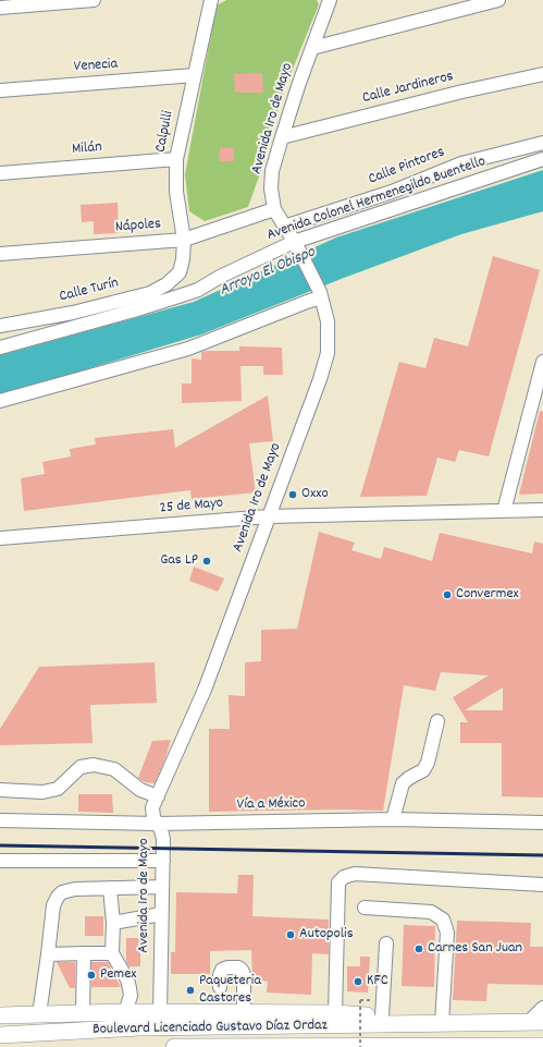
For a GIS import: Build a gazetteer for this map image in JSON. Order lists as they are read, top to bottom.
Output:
{
  "streets": {
    "main road": ["Boulevard Licenciado Gustavo Díaz Ordaz"],
    "street": [
      "Venecia",
      "Calle Jardineros",
      "Avenida 1ro de Mayo",
      "Calpulli",
      "Milán",
      "Calle Pintores",
      "Avenida Colonel Hermenegildo Buentello",
      "Nápoles",
      "Calle Turín",
      "25 de Mayo",
      "Vía a México"
    ]
  },
  "crossings": [
    ["Venecia", "Calpulli"],
    ["Calle Jardineros", "Avenida 1ro de Mayo"],
    ["Avenida 1ro de Mayo", "Calle Pintores"],
    ["Avenida 1ro de Mayo", "Avenida Colonel Hermenegildo Buentello"],
    ["Avenida 1ro de Mayo", "Nápoles"],
    ["Avenida 1ro de Mayo", "25 de Mayo"],
    ["Avenida 1ro de Mayo", "Vía a México"],
    ["Avenida 1ro de Mayo", "Boulevard Licenciado Gustavo Díaz Ordaz"],
    ["Calpulli", "Milán"],
    ["Calpulli", "Nápoles"],
    ["Calpulli", "Calle Turín"]
  ],
  "water": ["Arroyo El Obispo"],
  "places": [
    "Oxxo",
    "Gas LP",
    "Convermex",
    "Autopolis",
    "Carnes San Juan",
    "Pemex",
    "KFC",
    "Paqueteria Castores"
  ]
}
